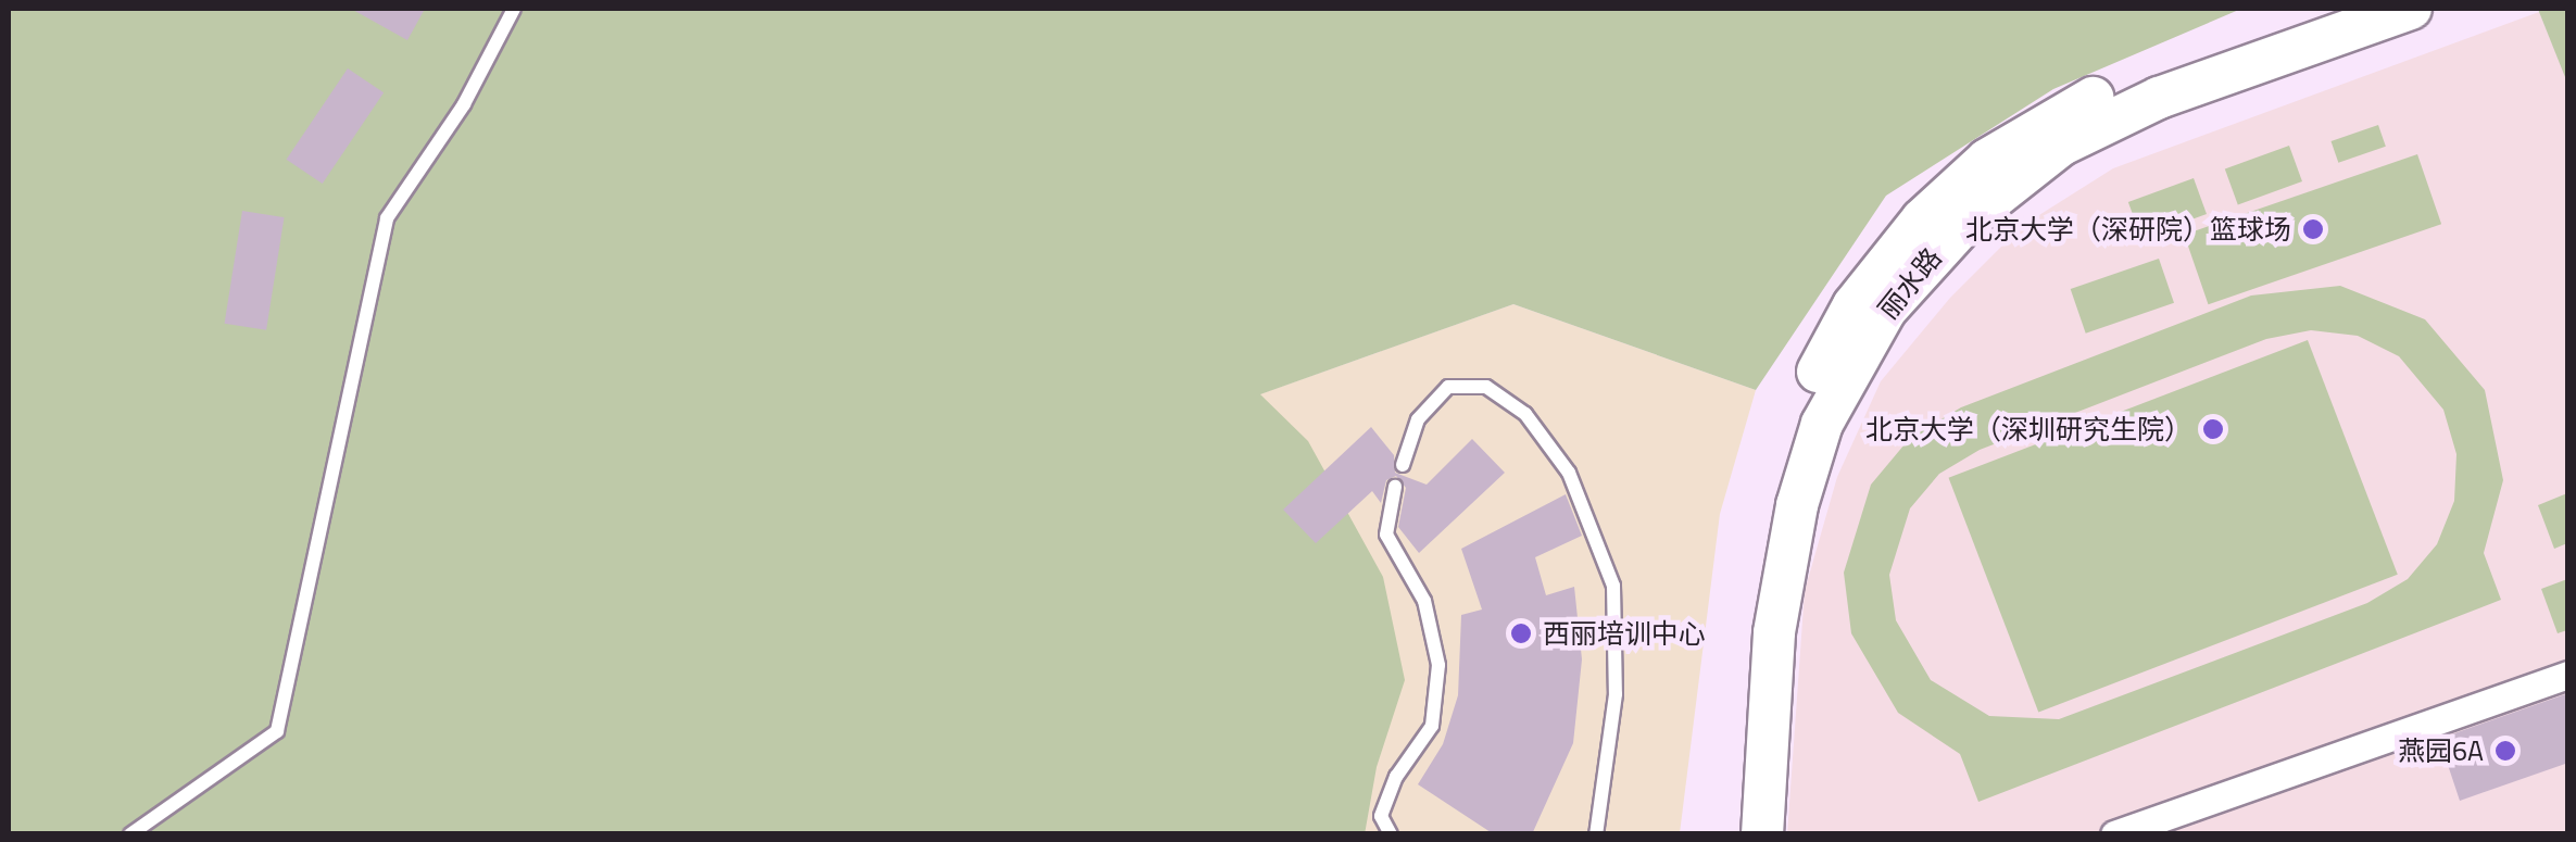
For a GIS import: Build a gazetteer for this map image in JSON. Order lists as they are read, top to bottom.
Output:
{
  "streets": {
    "main road": ["丽水路"]
  },
  "places": [
    "北京大学（深研院）篮球场",
    "北京大学（深圳研究生院）",
    "西丽培训中心",
    "燕园6A"
  ]
}
